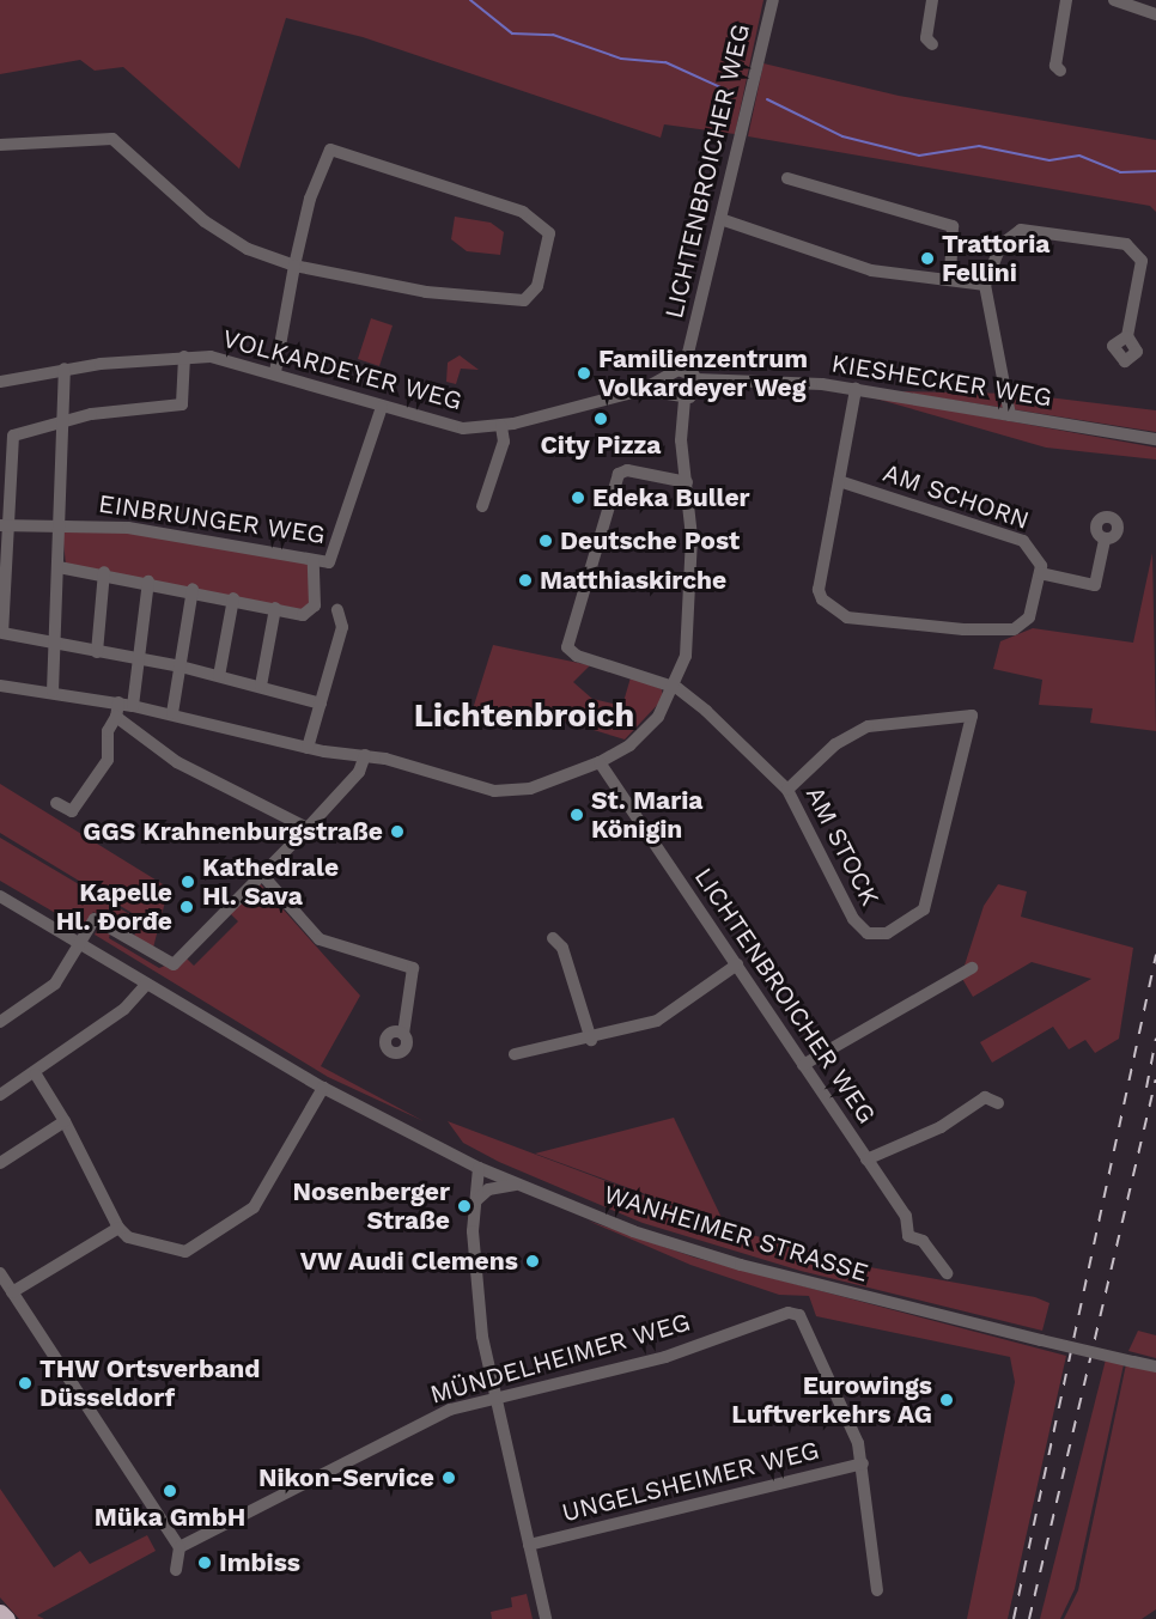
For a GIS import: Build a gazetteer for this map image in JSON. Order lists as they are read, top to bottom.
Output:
{
  "streets": {
    "street": [
      "LICHTENBROICHER WEG",
      "VOLKARDEYER WEG",
      "KIESHECKER WEG",
      "AM SCHORN",
      "EINBRUNGER WEG",
      "AM STOCK",
      "WANHEIMER STRASSE",
      "MÜNDELHEIMER WEG",
      "UNGELSHEIMER WEG"
    ]
  },
  "crossings": [
    ["LICHTENBROICHER WEG", "VOLKARDEYER WEG"],
    ["LICHTENBROICHER WEG", "KIESHECKER WEG"],
    ["VOLKARDEYER WEG", "KIESHECKER WEG"],
    ["VOLKARDEYER WEG", "EINBRUNGER WEG"],
    ["MÜNDELHEIMER WEG", "UNGELSHEIMER WEG"]
  ],
  "districts": ["Lichtenbroich"],
  "places": [
    "Trattoria Fellini",
    "Familienzentrum Volkardeyer Weg",
    "City Pizza",
    "Edeka Buller",
    "Deutsche Post",
    "Matthiaskirche",
    "St. Maria Königin",
    "GGS Krahnenburgstraße",
    "Kathedrale Hl. Sava",
    "Kapelle Hl. Đorđe",
    "Nosenberger Straße",
    "VW Audi Clemens",
    "THW Ortsverband Düsseldorf",
    "Eurowings Luftverkehrs AG",
    "Nikon-Service",
    "Müka GmbH",
    "Imbiss"
  ]
}
